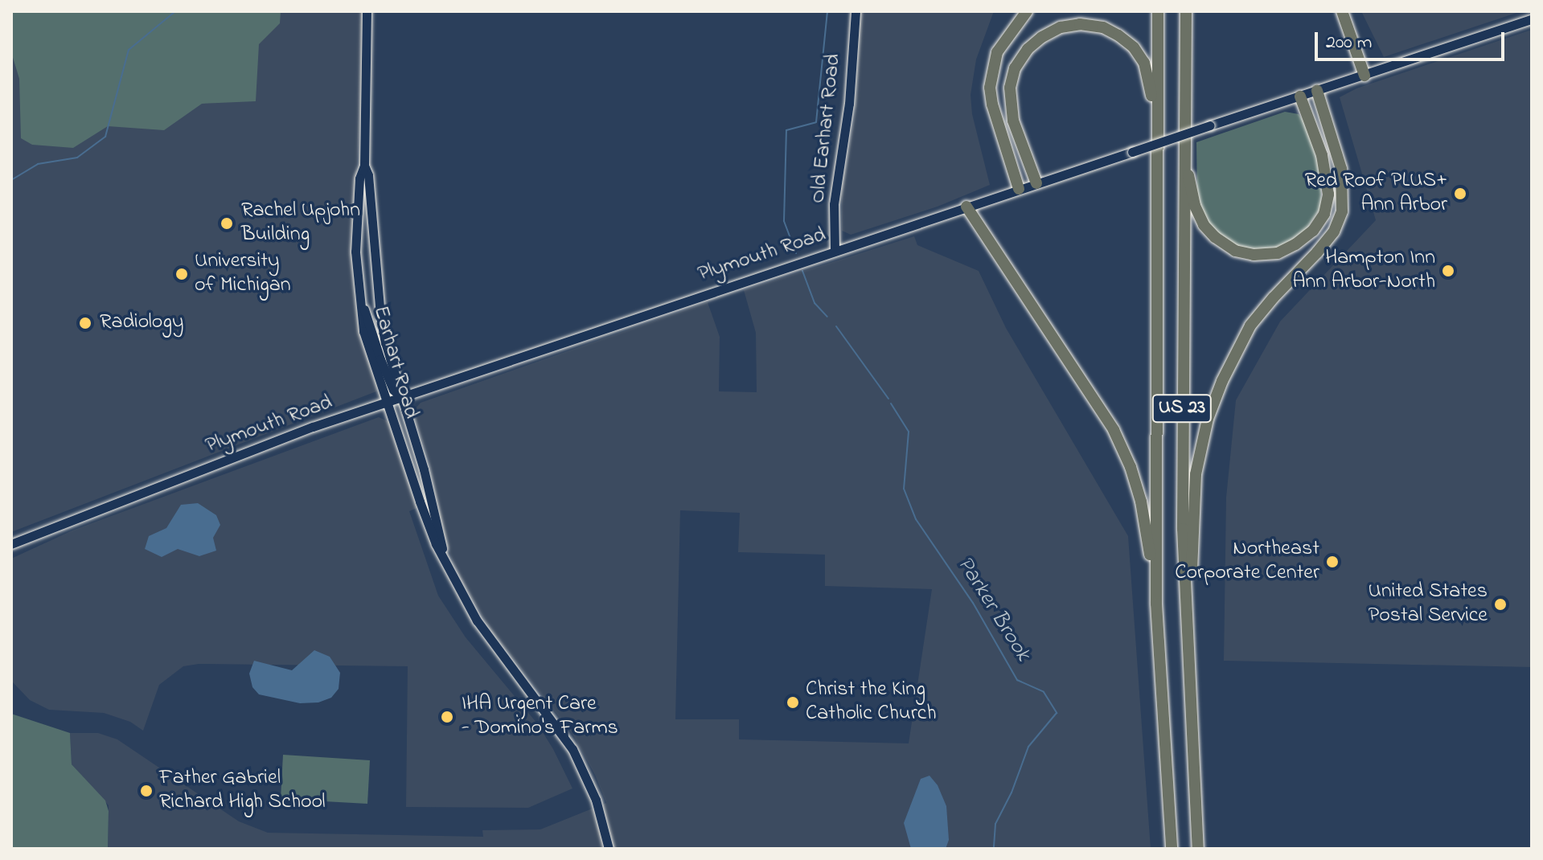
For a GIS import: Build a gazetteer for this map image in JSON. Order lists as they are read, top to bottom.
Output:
{
  "streets": {
    "highway": ["US 23"],
    "street": ["Old Earhart Road", "Plymouth Road", "Earhart Road"]
  },
  "crossings": [
    ["Old Earhart Road", "Plymouth Road"],
    ["Plymouth Road", "Earhart Road"]
  ],
  "water": ["Parker Brook"],
  "places": [
    "Red Roof PLUS+ Ann Arbor",
    "Rachel Upjohn Building",
    "Hampton Inn Ann Arbor-North",
    "University of Michigan",
    "Radiology",
    "Northeast Corporate Center",
    "United States Postal Service",
    "Christ the King Catholic Church",
    "IHA Urgent Care - Domino's Farms",
    "Father Gabriel Richard High School"
  ],
  "scale_bar": "200 m"
}
